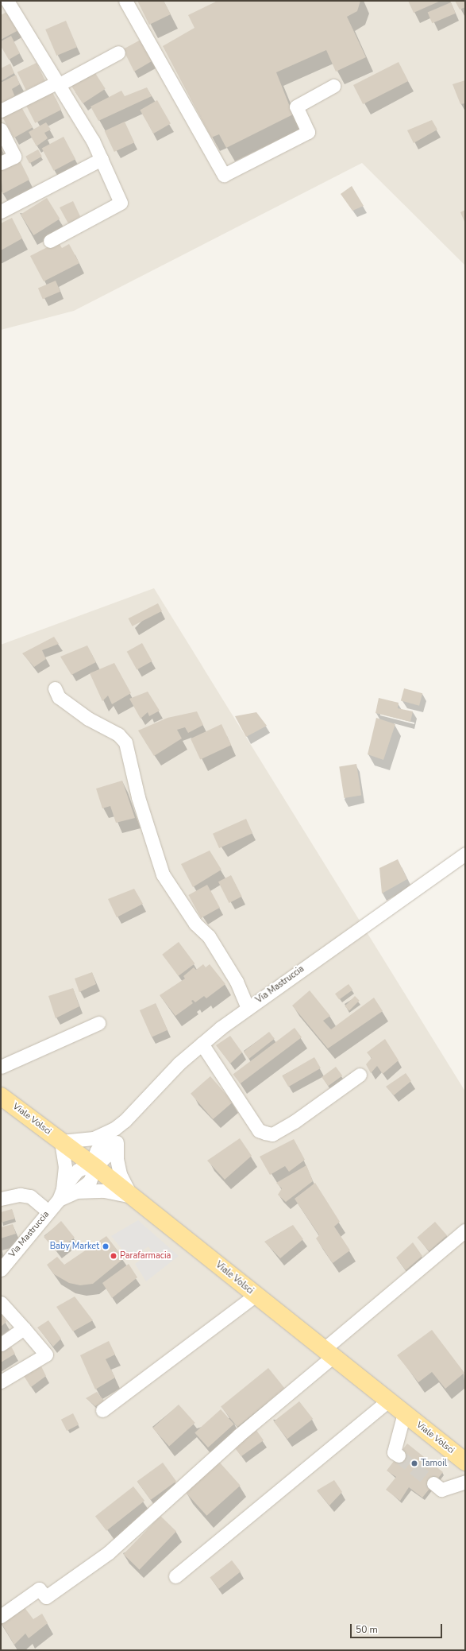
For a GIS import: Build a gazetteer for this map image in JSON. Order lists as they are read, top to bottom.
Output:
{
  "streets": {
    "main road": ["Viale Volsci"],
    "street": ["Via Mastruccia"]
  },
  "crossings": [
    ["Via Mastruccia", "Viale Volsci"]
  ],
  "places": ["Baby Market", "Parafarmacia", "Tamoil"],
  "scale_bar": "50 m"
}
